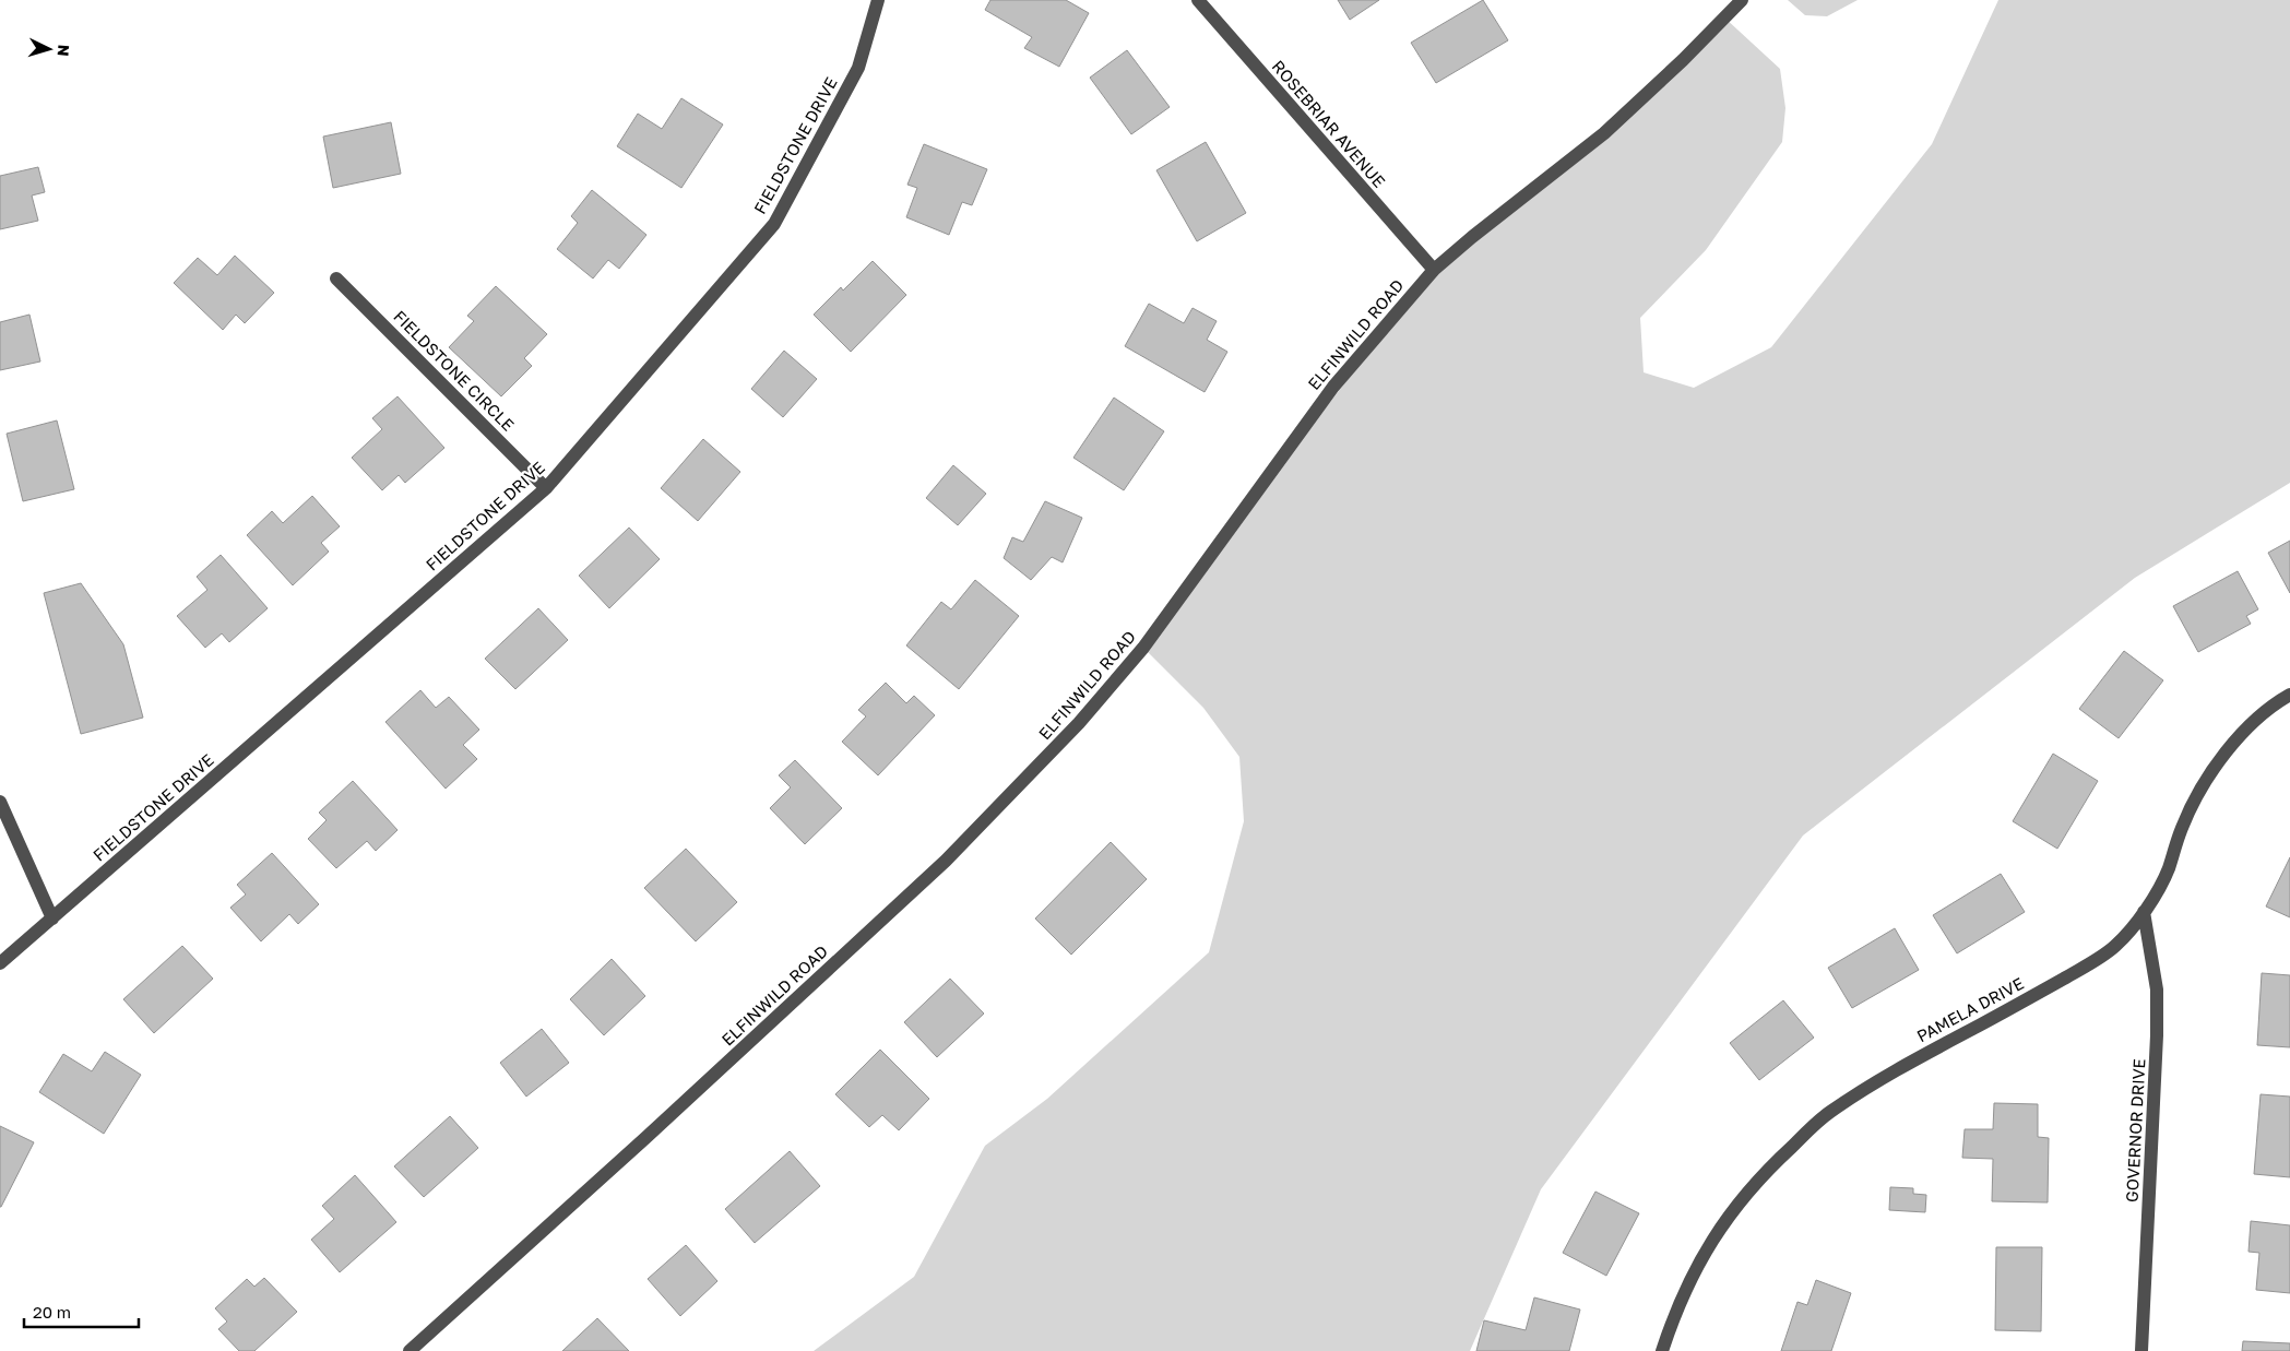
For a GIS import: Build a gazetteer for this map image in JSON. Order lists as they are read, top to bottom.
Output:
{
  "streets": {
    "street": [
      "ROSEBRIAR AVENUE",
      "FIELDSTONE DRIVE",
      "ELFINWILD ROAD",
      "FIELDSTONE CIRCLE",
      "PAMELA DRIVE",
      "GOVERNOR DRIVE"
    ]
  },
  "crossings": [
    ["ROSEBRIAR AVENUE", "ELFINWILD ROAD"],
    ["FIELDSTONE DRIVE", "FIELDSTONE CIRCLE"],
    ["PAMELA DRIVE", "GOVERNOR DRIVE"]
  ],
  "scale_bar": "20 m",
  "north": "right"
}
